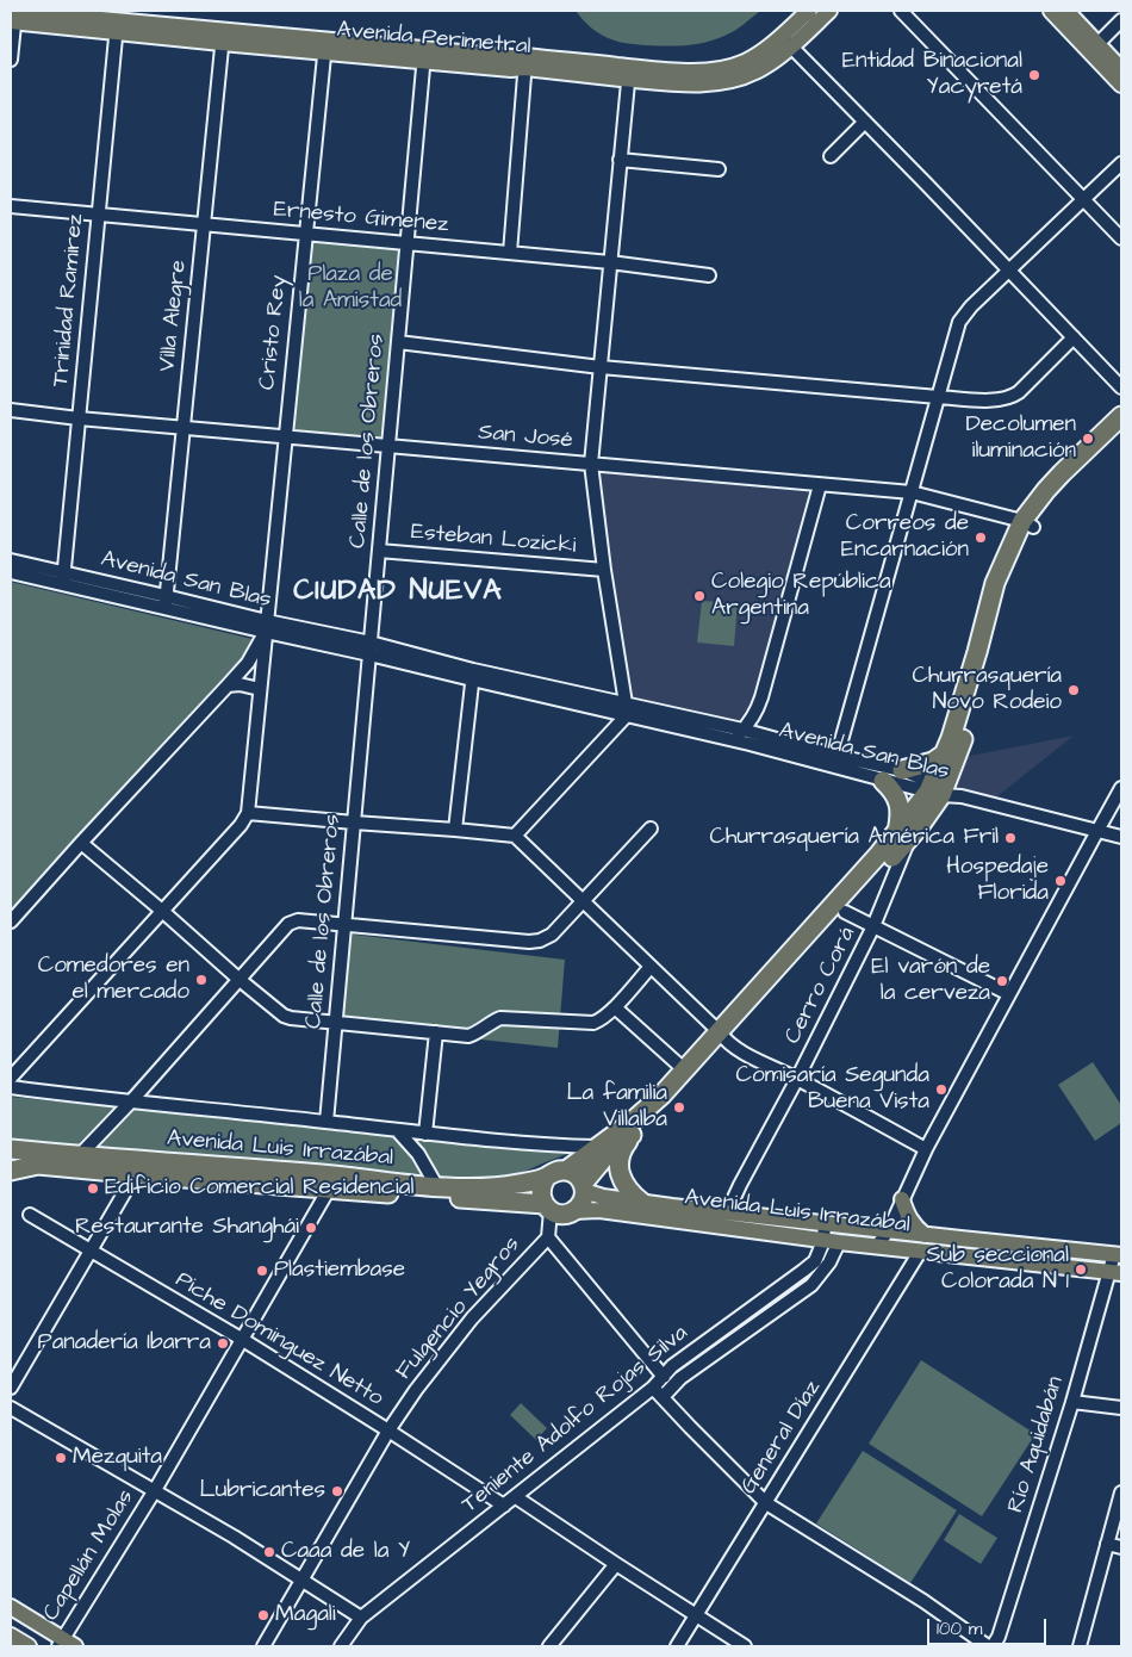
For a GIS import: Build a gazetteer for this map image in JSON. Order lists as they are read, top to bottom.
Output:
{
  "streets": {
    "highway": ["Avenida Luis Irrazábal"],
    "main road": ["Avenida Perimetral"],
    "street": [
      "Ernesto Gimenez",
      "Trinidad Ramirez",
      "Villa Alegre",
      "Cristo Rey",
      "San José",
      "Calle de los Obreros",
      "Esteban Lozicki",
      "Avenida San Blas",
      "Cerro Corá",
      "Fulgencio Yegros",
      "Piche Dominguez Netto",
      "Teniente Adolfo Rojas Silva",
      "General Díaz",
      "Río Aquidabán",
      "Capellán Molas"
    ]
  },
  "crossings": [
    ["Avenida Perimetral", "Trinidad Ramirez"],
    ["Avenida Perimetral", "Villa Alegre"],
    ["Avenida Perimetral", "Cristo Rey"],
    ["Avenida Perimetral", "Calle de los Obreros"],
    ["Ernesto Gimenez", "Trinidad Ramirez"],
    ["Ernesto Gimenez", "Villa Alegre"],
    ["Ernesto Gimenez", "Cristo Rey"],
    ["Ernesto Gimenez", "Calle de los Obreros"],
    ["Trinidad Ramirez", "San José"],
    ["Trinidad Ramirez", "Avenida San Blas"],
    ["Villa Alegre", "San José"],
    ["Villa Alegre", "Avenida San Blas"],
    ["Cristo Rey", "San José"],
    ["Cristo Rey", "Avenida San Blas"],
    ["San José", "Calle de los Obreros"],
    ["Calle de los Obreros", "Esteban Lozicki"],
    ["Calle de los Obreros", "Avenida San Blas"],
    ["Cerro Corá", "Avenida Luis Irrazábal"],
    ["Avenida Luis Irrazábal", "Fulgencio Yegros"],
    ["Avenida Luis Irrazábal", "Teniente Adolfo Rojas Silva"],
    ["Avenida Luis Irrazábal", "General Díaz"],
    ["Avenida Luis Irrazábal", "Río Aquidabán"],
    ["Avenida Luis Irrazábal", "Capellán Molas"],
    ["Fulgencio Yegros", "Piche Dominguez Netto"],
    ["Piche Dominguez Netto", "Teniente Adolfo Rojas Silva"],
    ["Piche Dominguez Netto", "Capellán Molas"]
  ],
  "districts": ["CIUDAD NUEVA"],
  "parks": ["Plaza de la Amistad"],
  "places": [
    "Entidad Binacional Yacyretá",
    "Decolumen iluminación",
    "Correos de Encarnación",
    "Colegio República Argentina",
    "Churrasquería Novo Rodeio",
    "Churrasquería América Fril",
    "Hospedaje Florida",
    "Comedores en el mercado",
    "El varón de la cerveza",
    "Comisaría Segunda Buena Vista",
    "La familia Villalba",
    "Edificio Comercial Residencial",
    "Restaurante Shanghái",
    "Sub seccional Colorada N 1",
    "Plastiembase",
    "Panadería Ibarra",
    "Mezquita",
    "Lubricantes",
    "Caaa de la Y",
    "Magali"
  ],
  "scale_bar": "100 m"
}
